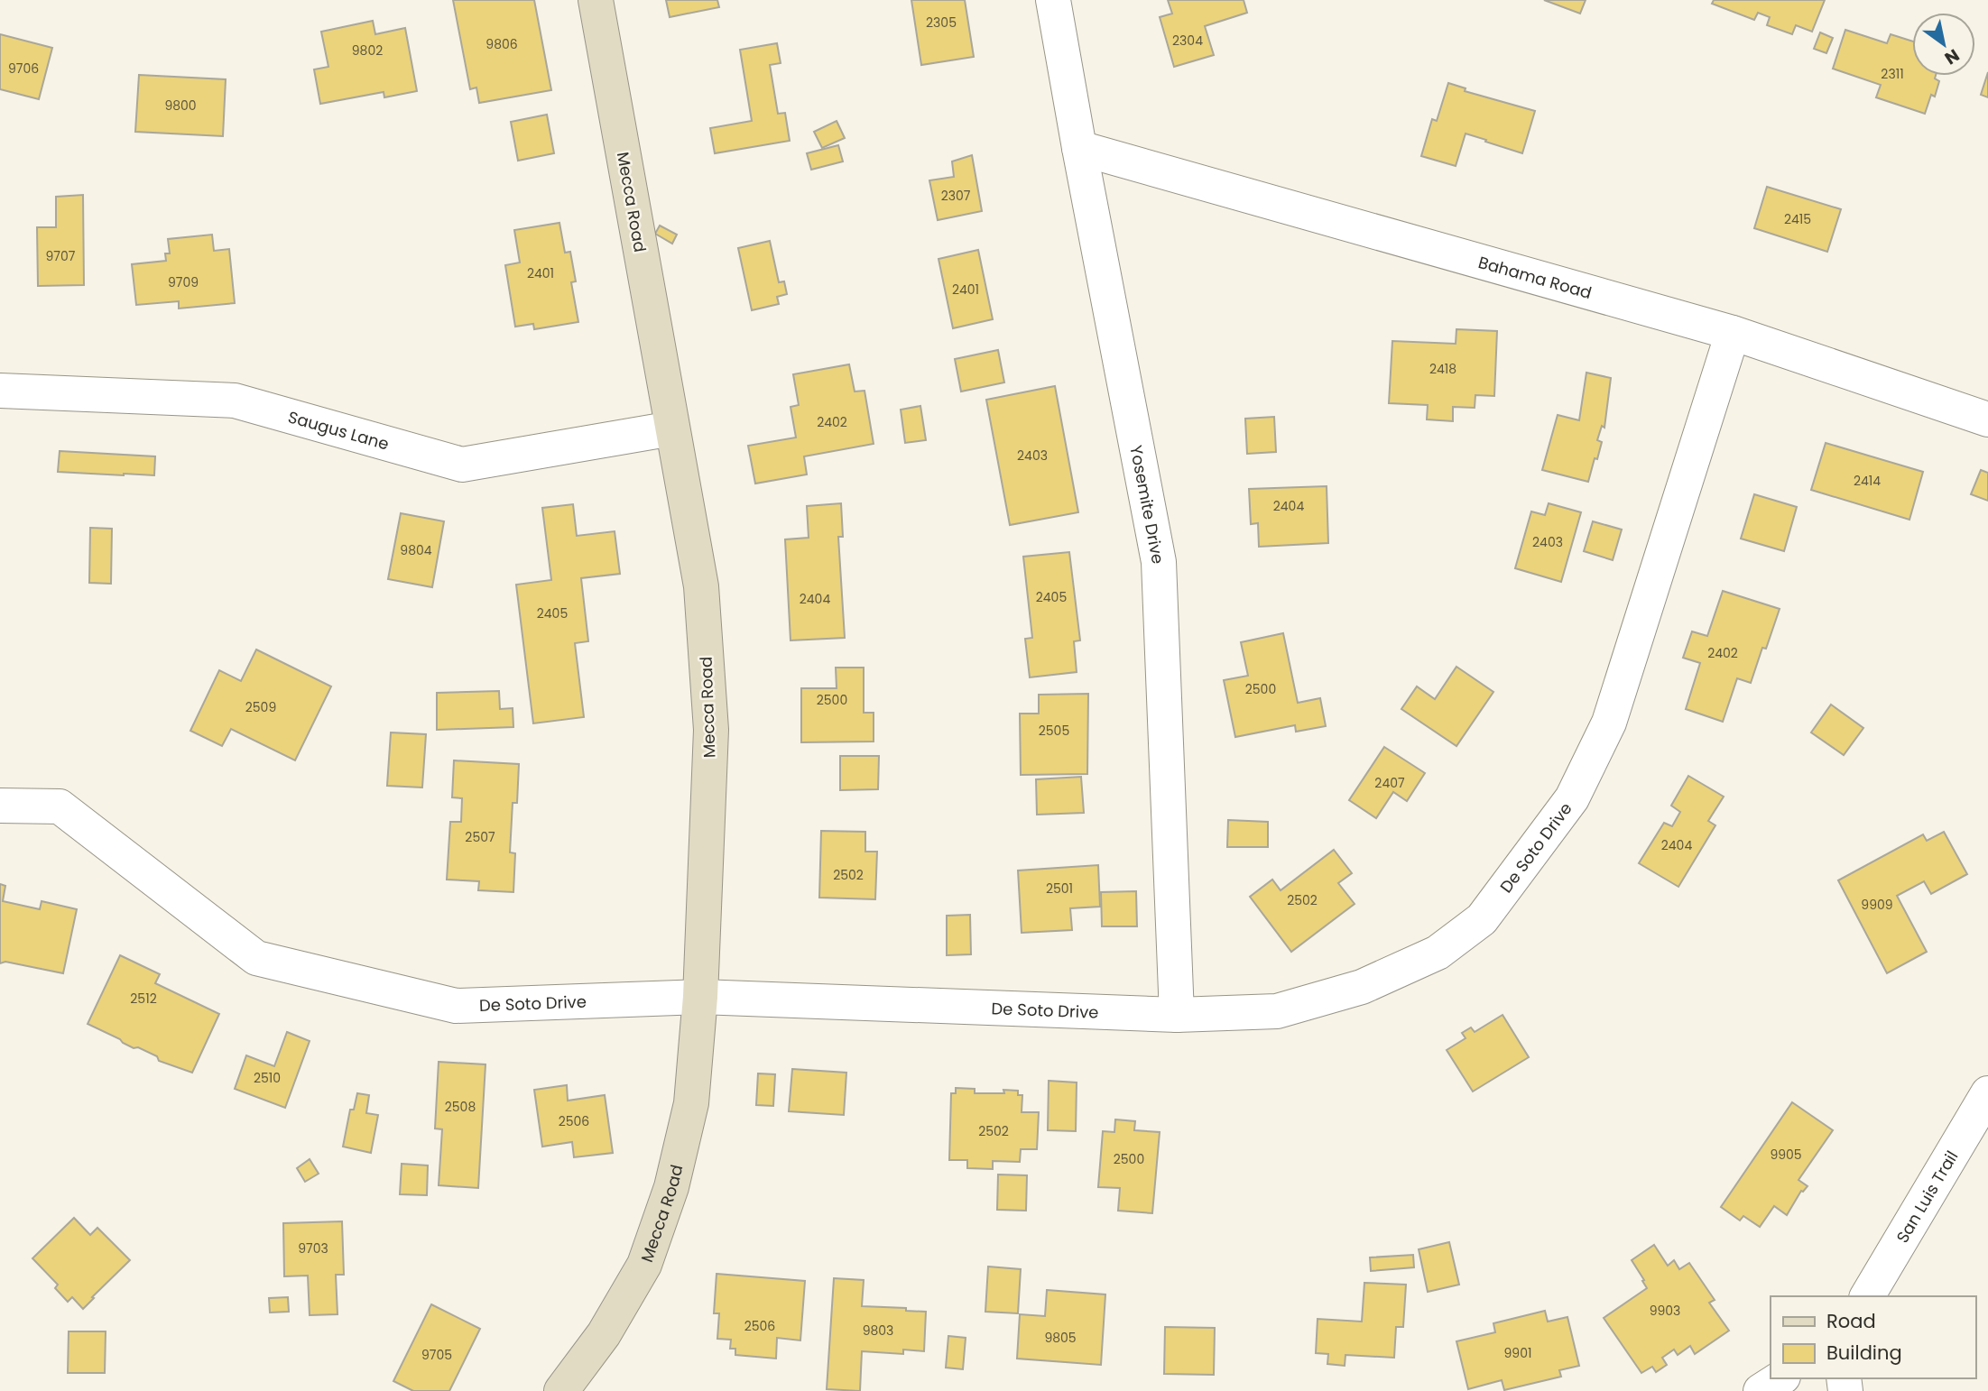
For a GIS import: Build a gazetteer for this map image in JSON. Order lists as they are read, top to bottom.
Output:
{
  "streets": {
    "street": [
      "Mecca Road",
      "Bahama Road",
      "Saugus Lane",
      "Yosemite Drive",
      "De Soto Drive",
      "San Luis Trail"
    ]
  },
  "crossings": [
    ["Mecca Road", "Saugus Lane"],
    ["Mecca Road", "De Soto Drive"],
    ["Bahama Road", "Yosemite Drive"],
    ["Bahama Road", "De Soto Drive"],
    ["Yosemite Drive", "De Soto Drive"]
  ],
  "house_numbers": [
    "2305",
    "2304",
    "9806",
    "9802",
    "9706",
    "2311",
    "9800",
    "2307",
    "2415",
    "9707",
    "2401",
    "9709",
    "2401",
    "2418",
    "2402",
    "2403",
    "2414",
    "2404",
    "2403",
    "9804",
    "2405",
    "2404",
    "2405",
    "2402",
    "2500",
    "2500",
    "2509",
    "2505",
    "2407",
    "2507",
    "2404",
    "2502",
    "2501",
    "2502",
    "9909",
    "2512",
    "2510",
    "2508",
    "2506",
    "2502",
    "9905",
    "2500",
    "9703",
    "9903",
    "2506",
    "9803",
    "9805",
    "9901",
    "9705"
  ],
  "legend": ["Road", "Building"],
  "north": "bottom right"
}
